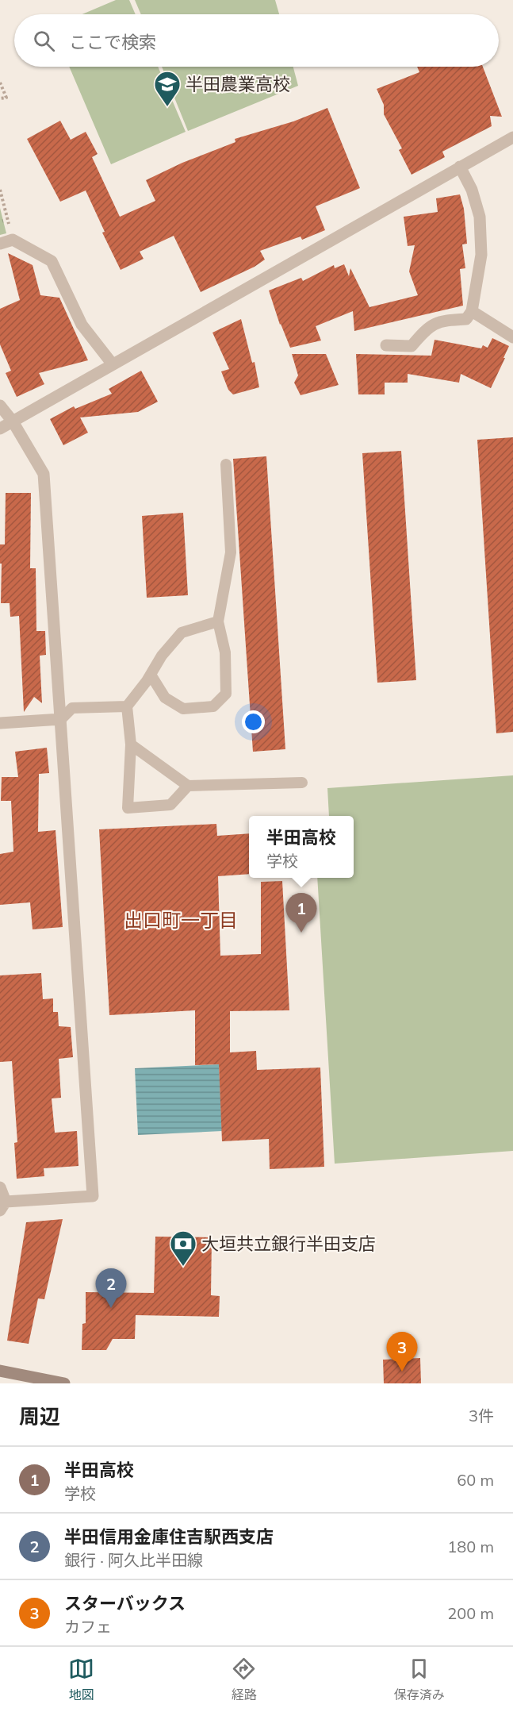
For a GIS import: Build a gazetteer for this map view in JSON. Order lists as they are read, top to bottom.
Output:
{
  "districts": ["出口町一丁目"],
  "places": {
    "school or university": ["半田農業高校"],
    "bank": ["大垣共立銀行半田支店"]
  },
  "page": {
    "search": "ここで検索",
    "popup": ["半田高校", "学校"],
    "pins": ["1", "2", "3"],
    "heading": ["周辺", "3件"],
    "list": [
      {
        "mark": "1",
        "name": "半田高校",
        "note": "学校",
        "value": "60 m"
      },
      {
        "mark": "2",
        "name": "半田信用金庫住吉駅西支店",
        "note": "銀行 · 阿久比半田線",
        "value": "180 m"
      },
      {
        "mark": "3",
        "name": "スターバックス",
        "note": "カフェ",
        "value": "200 m"
      }
    ],
    "nav": ["地図", "経路", "保存済み"]
  }
}
